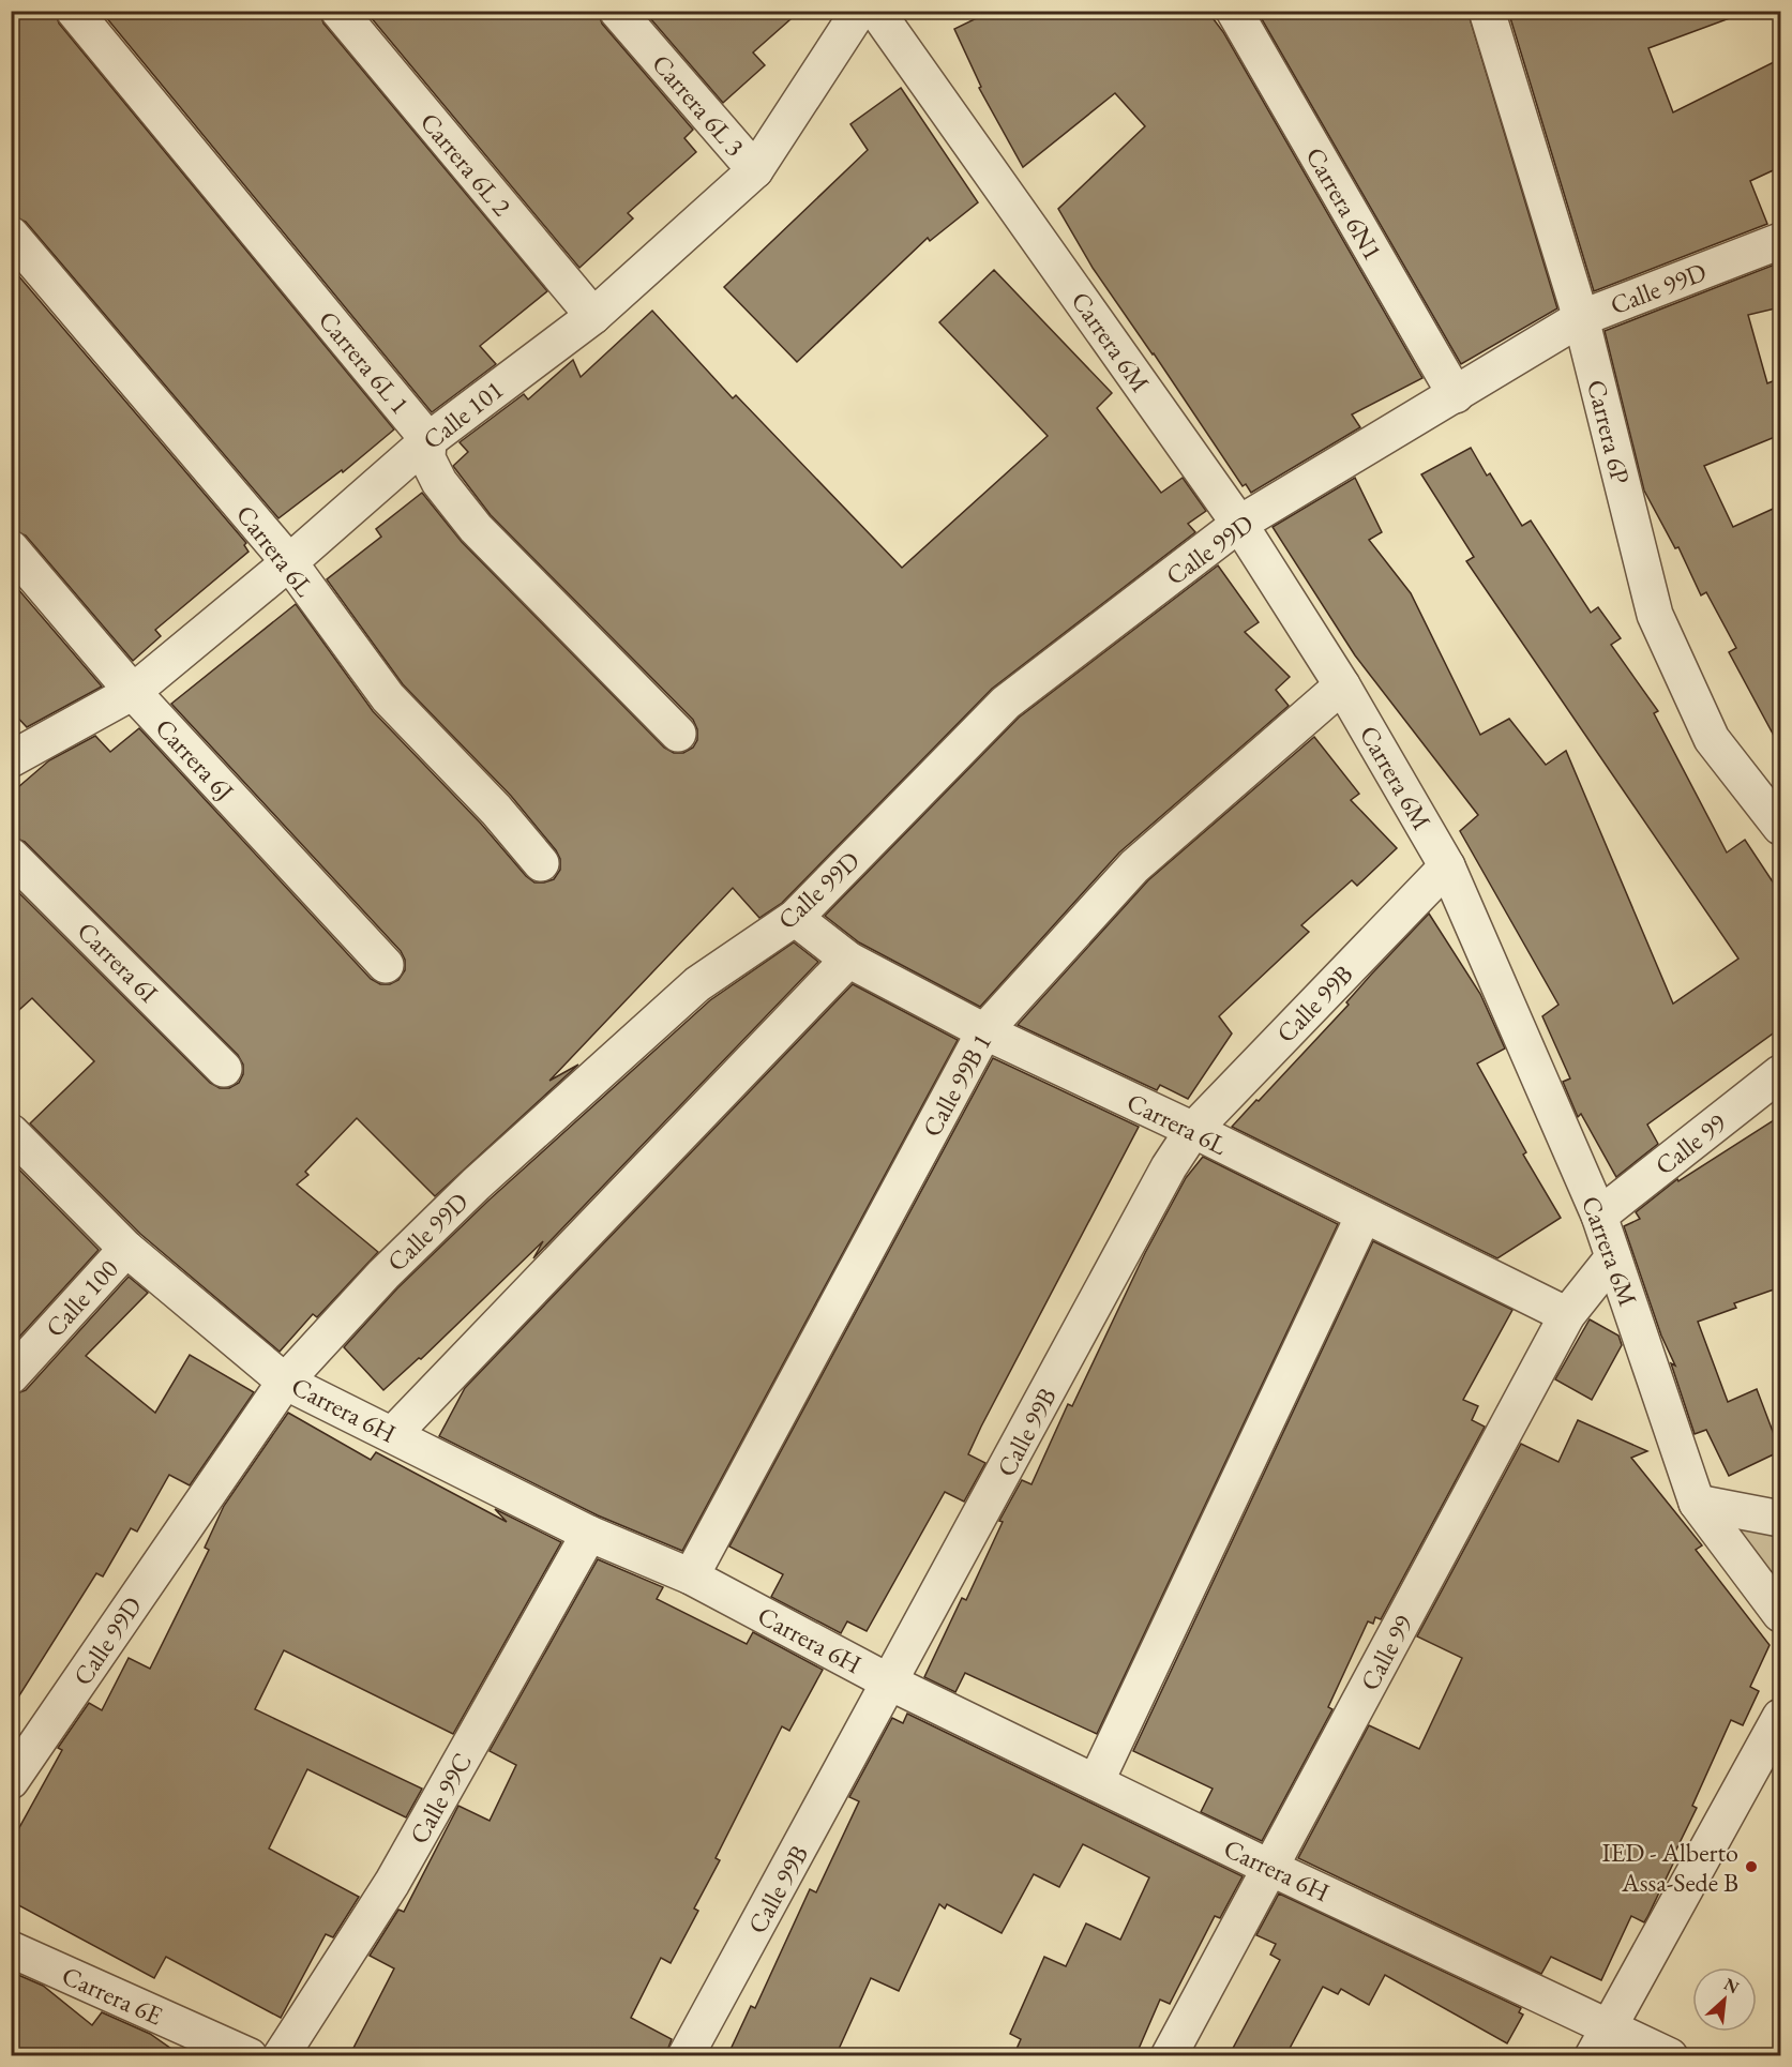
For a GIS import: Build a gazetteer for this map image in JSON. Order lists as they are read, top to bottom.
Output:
{
  "streets": {
    "street": [
      "Carrera 6L 3",
      "Carrera 6L 2",
      "Carrera 6N1",
      "Calle 99D",
      "Carrera 6M",
      "Carrera 6L 1",
      "Calle 101",
      "Carrera 6P",
      "Carrera 6L",
      "Carrera 6J",
      "Carrera 6I",
      "Calle 99B",
      "Calle 99B 1",
      "Calle 99",
      "Calle 100",
      "Carrera 6H",
      "Calle 99C",
      "Carrera 6E"
    ]
  },
  "crossings": [
    ["Carrera 6L 3", "Calle 101"],
    ["Carrera 6L 2", "Calle 101"],
    ["Carrera 6N1", "Calle 99D"],
    ["Calle 99D", "Carrera 6M"],
    ["Calle 99D", "Carrera 6P"],
    ["Calle 99D", "Carrera 6L"],
    ["Calle 99D", "Carrera 6H"],
    ["Carrera 6M", "Calle 99B"],
    ["Carrera 6M", "Calle 99B 1"],
    ["Carrera 6M", "Calle 99"],
    ["Carrera 6L 1", "Calle 101"],
    ["Calle 101", "Carrera 6L"],
    ["Calle 101", "Carrera 6J"],
    ["Carrera 6L", "Calle 99B"],
    ["Carrera 6L", "Calle 99B 1"],
    ["Carrera 6L", "Calle 99"],
    ["Calle 99B", "Carrera 6H"],
    ["Calle 99B 1", "Carrera 6H"],
    ["Calle 99", "Carrera 6H"],
    ["Calle 100", "Carrera 6H"],
    ["Carrera 6H", "Calle 99C"]
  ],
  "places": ["IED - Alberto Assa-Sede B"],
  "north": "top right"
}
